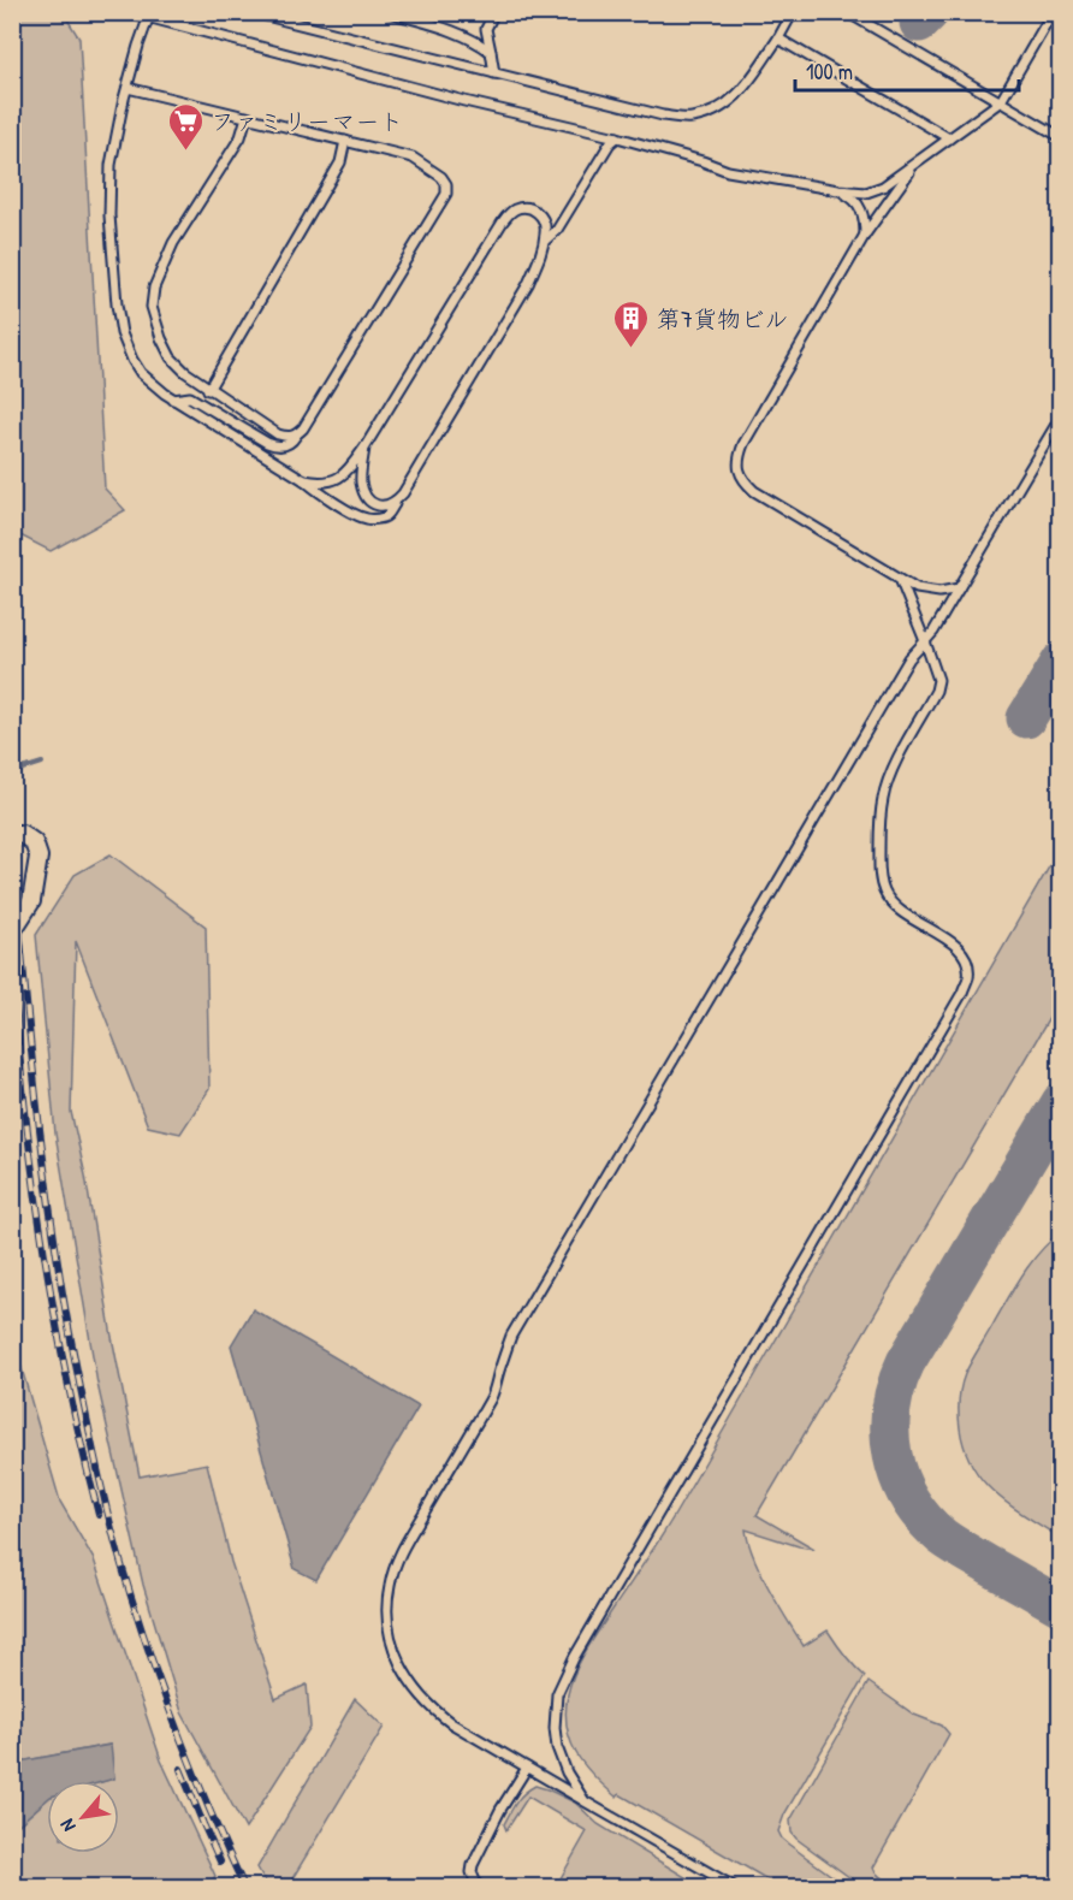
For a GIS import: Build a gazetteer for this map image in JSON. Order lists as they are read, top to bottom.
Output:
{
  "places": {
    "supermarket": ["ファミリーマート"],
    "building": ["第7貨物ビル"]
  },
  "scale_bar": "100 m",
  "north": "bottom left"
}
